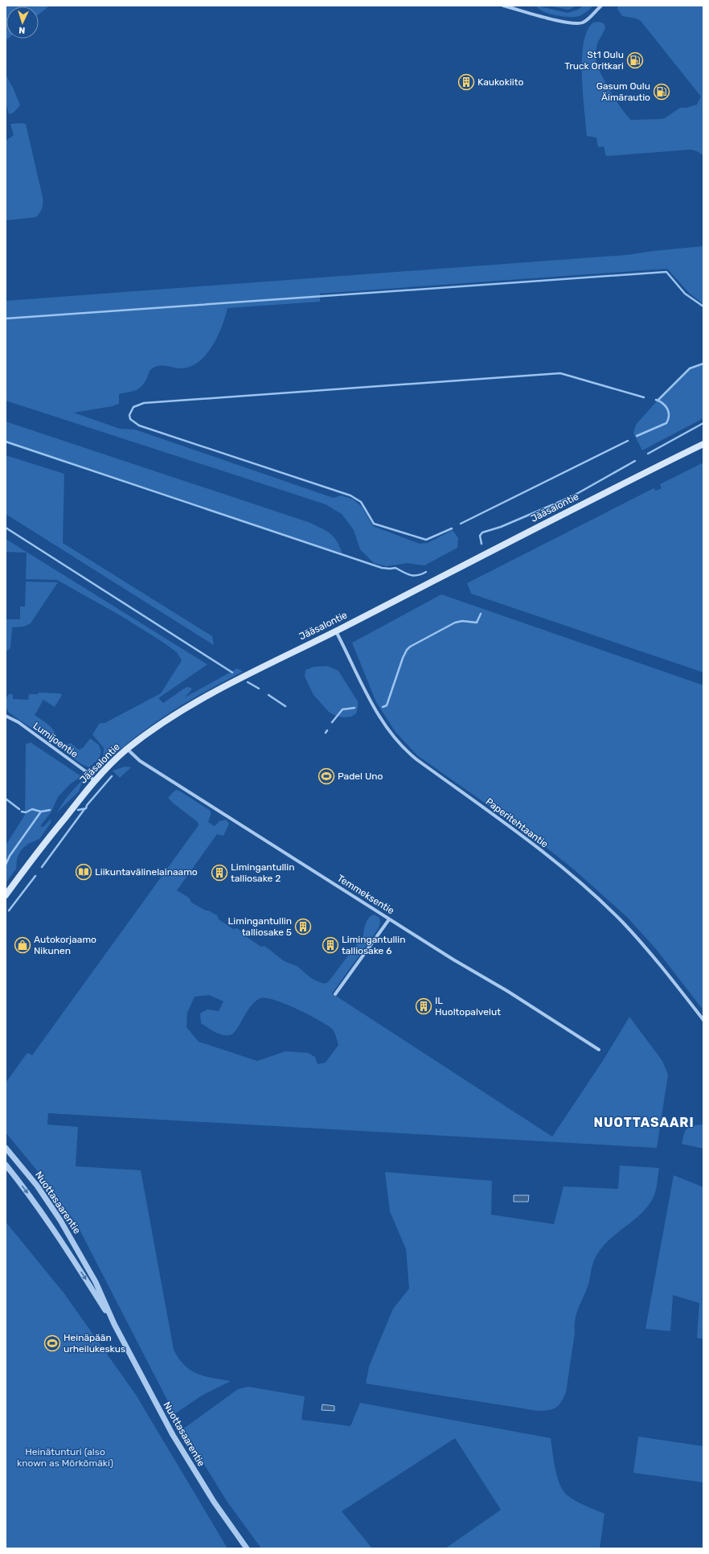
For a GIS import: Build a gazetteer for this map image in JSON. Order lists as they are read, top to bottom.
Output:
{
  "streets": {
    "main road": ["Jääsalontie"],
    "street": [
      "Lumijoentie",
      "Paperitehtaantie",
      "Temmeksentie",
      "Nuottasaarentie"
    ]
  },
  "crossings": [
    ["Jääsalontie", "Lumijoentie"],
    ["Jääsalontie", "Paperitehtaantie"],
    ["Jääsalontie", "Temmeksentie"]
  ],
  "districts": ["NUOTTASAARI"],
  "parks": ["Heinätunturi (also known as Mörkömäki)"],
  "places": {
    "fuel station": ["St1 Oulu Truck Oritkari", "Gasum Oulu Äimärautio"],
    "building": [
      "Kaukokiito",
      "Limingantullin talliosake 2",
      "Limingantullin talliosake 5",
      "Limingantullin talliosake 6",
      "IL Huoltopalvelut"
    ],
    "sports": ["Padel Uno", "Heinäpään urheilukeskus"],
    "library": ["Liikuntavälinelainaamo"],
    "shop": ["Autokorjaamo Nikunen"]
  },
  "north": "bottom"
}
